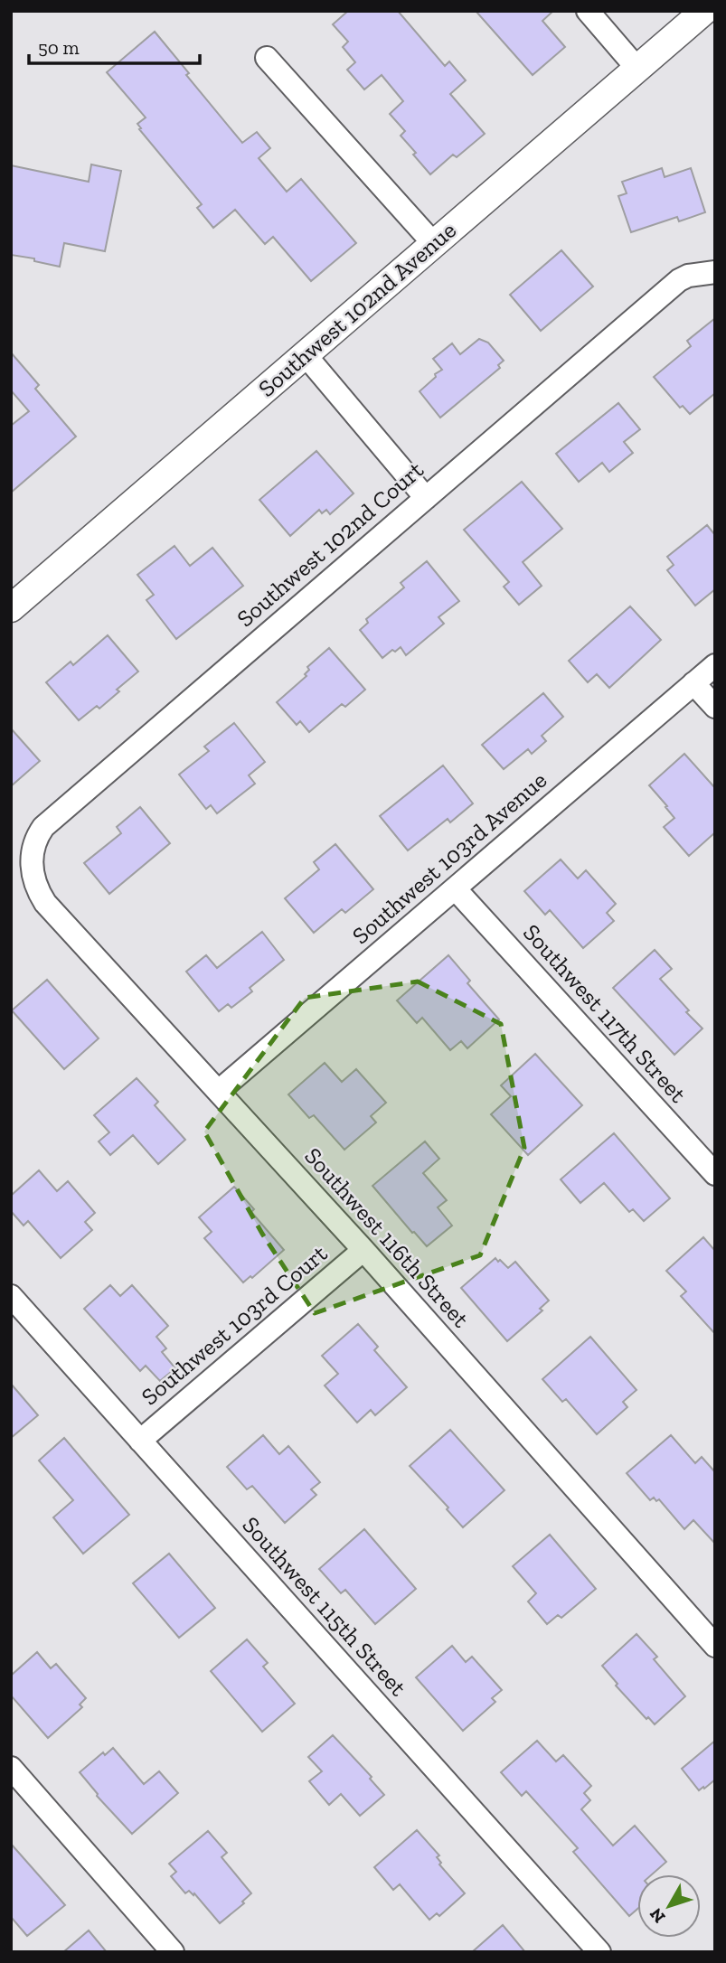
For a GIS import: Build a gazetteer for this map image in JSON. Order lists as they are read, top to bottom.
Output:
{
  "streets": {
    "street": [
      "Southwest 102nd Avenue",
      "Southwest 102nd Court",
      "Southwest 103rd Avenue",
      "Southwest 117th Street",
      "Southwest 116th Street",
      "Southwest 103rd Court",
      "Southwest 115th Street"
    ]
  },
  "crossings": [
    ["Southwest 102nd Court", "Southwest 116th Street"],
    ["Southwest 103rd Avenue", "Southwest 117th Street"],
    ["Southwest 103rd Avenue", "Southwest 116th Street"],
    ["Southwest 116th Street", "Southwest 103rd Court"],
    ["Southwest 103rd Court", "Southwest 115th Street"]
  ],
  "scale_bar": "50 m",
  "north": "bottom left"
}
